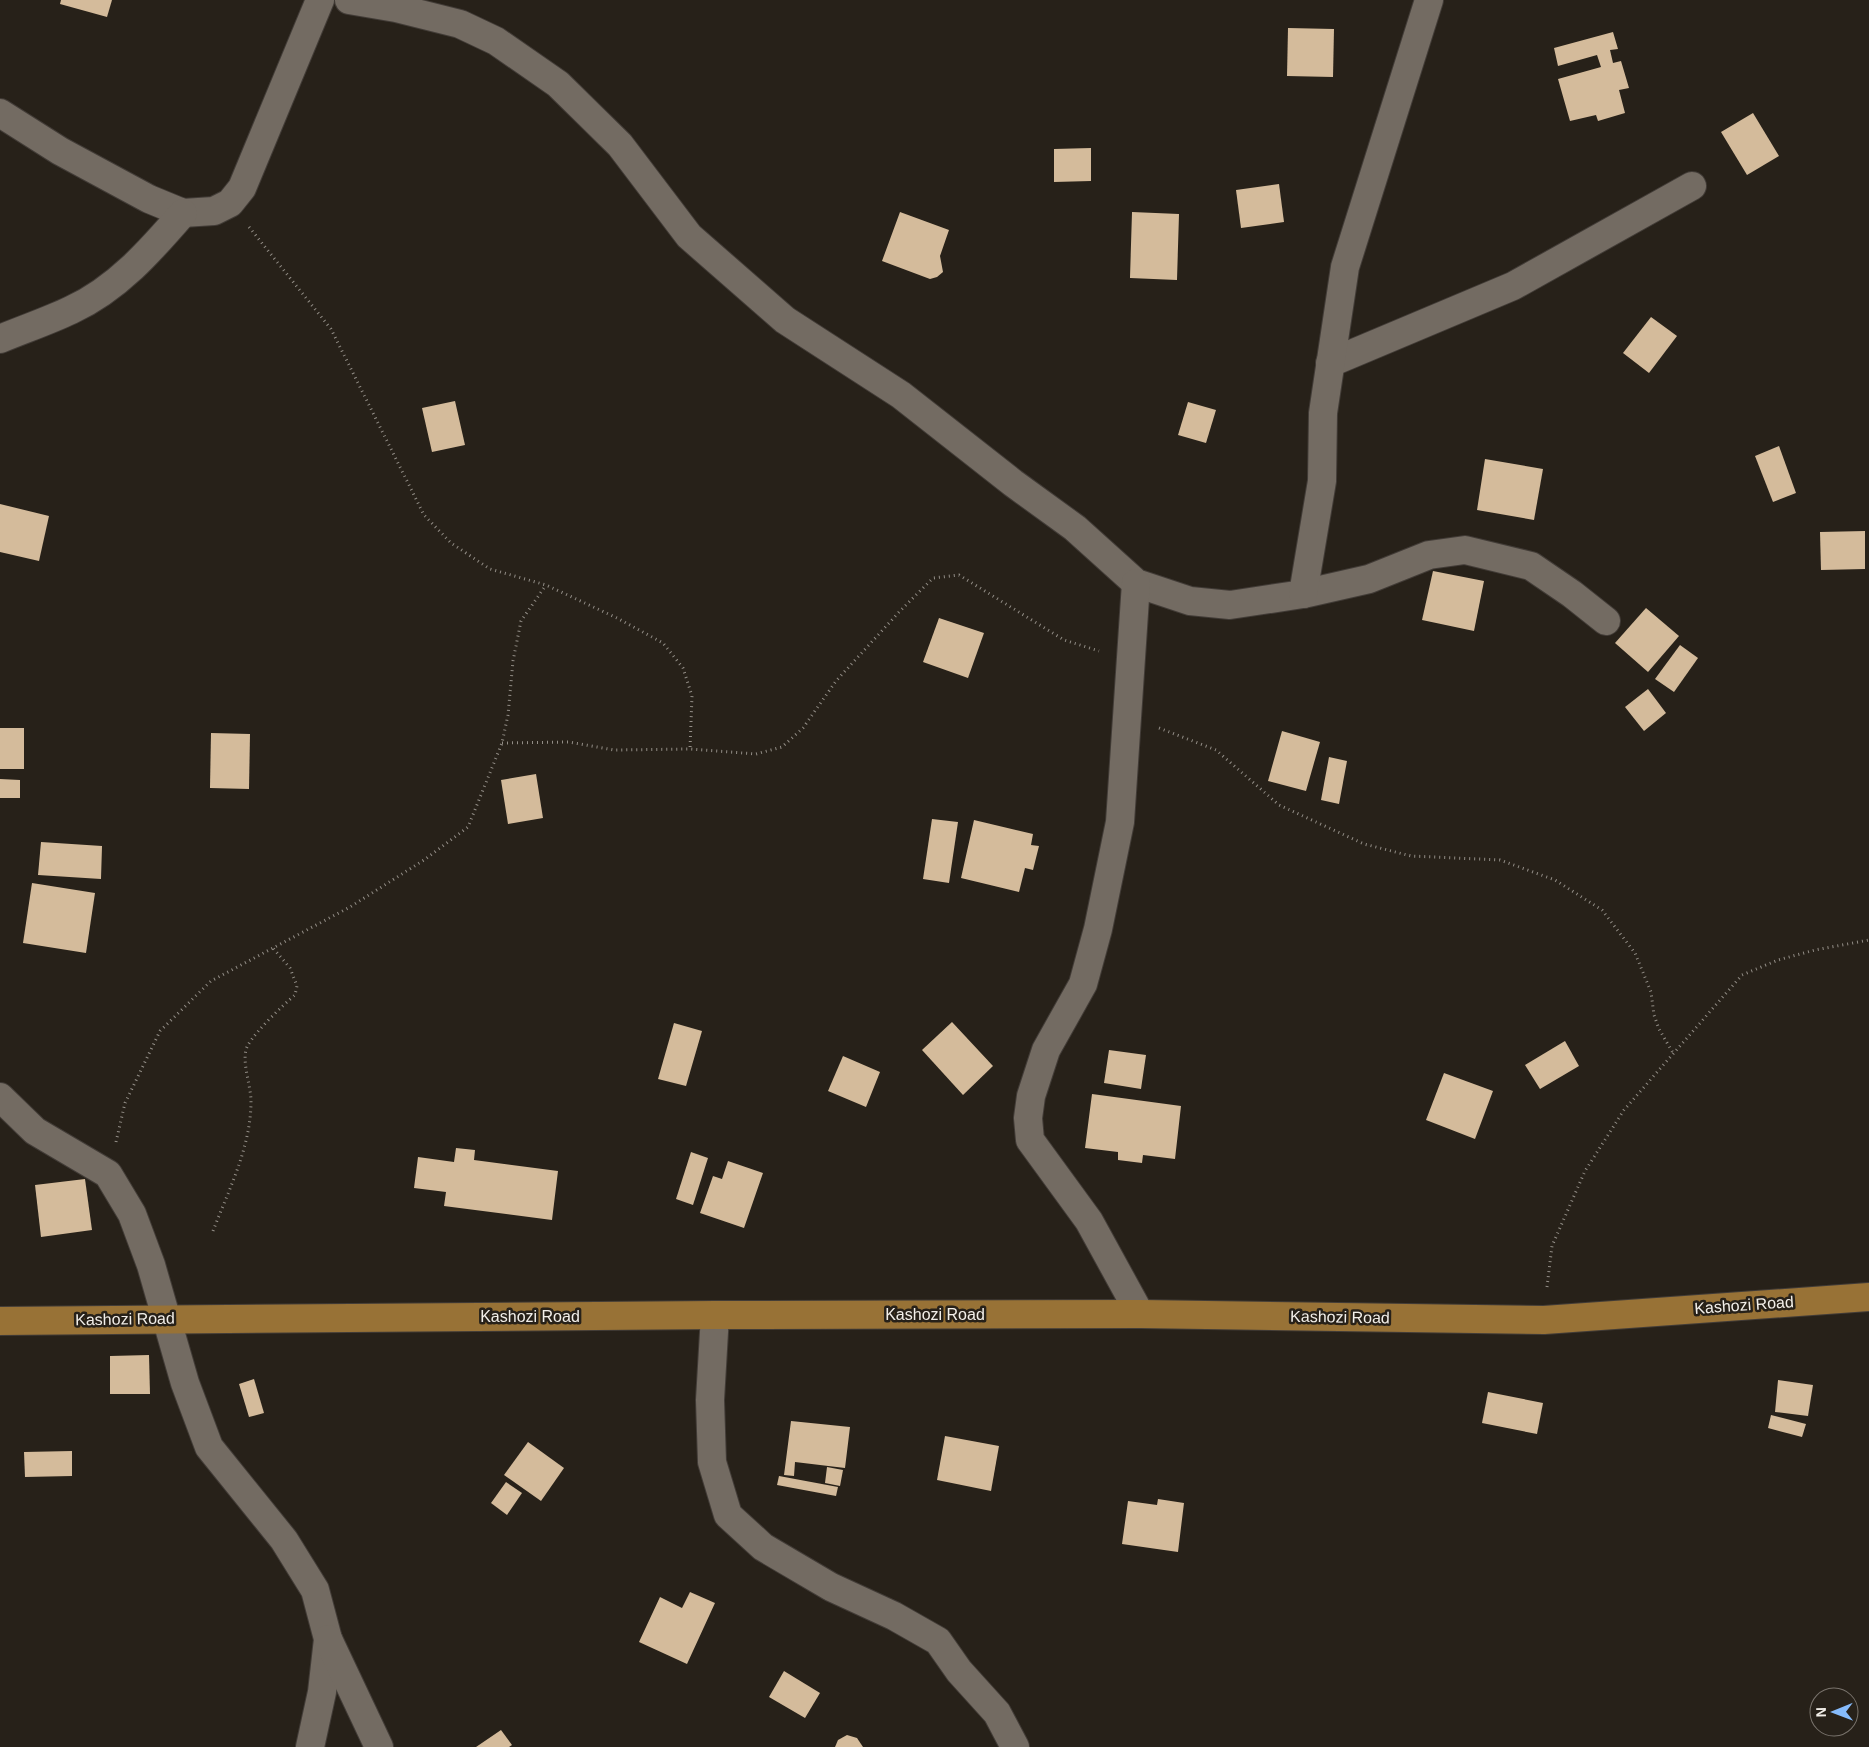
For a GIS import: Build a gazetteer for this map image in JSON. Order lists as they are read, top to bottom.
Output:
{
  "streets": {
    "main road": ["Kashozi Road"]
  },
  "north": "left"
}
